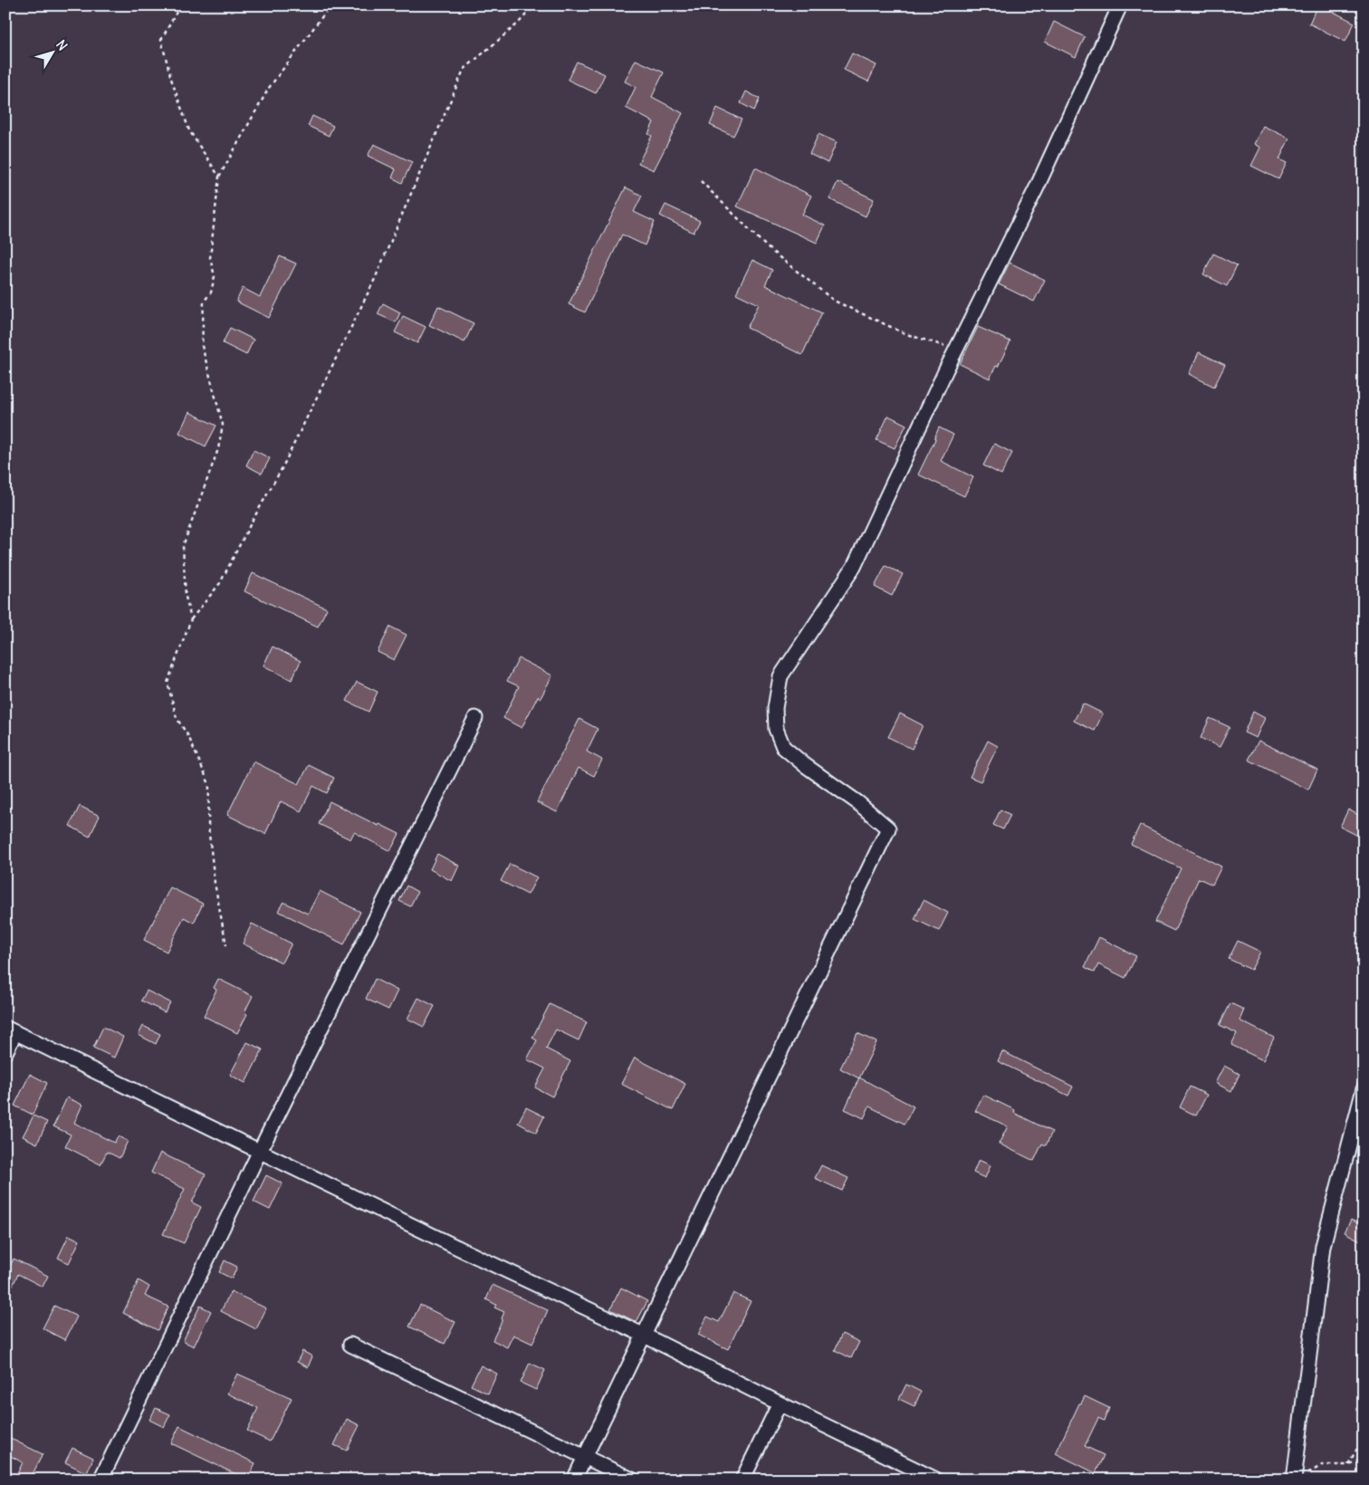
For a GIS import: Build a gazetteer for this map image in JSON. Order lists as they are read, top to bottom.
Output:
{
  "north": "top right"
}
